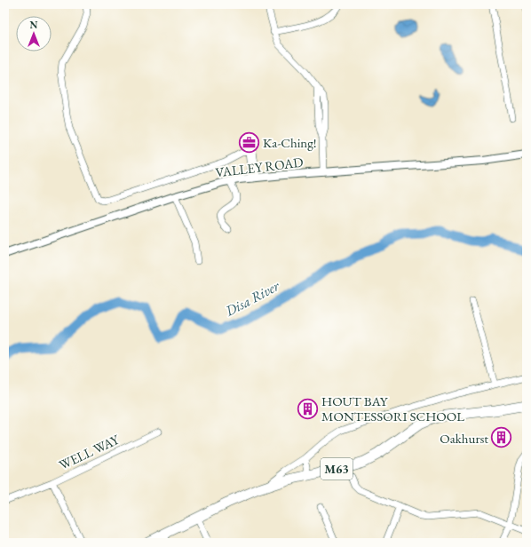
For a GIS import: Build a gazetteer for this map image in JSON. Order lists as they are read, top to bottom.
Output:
{
  "streets": {
    "main road": ["M63"],
    "street": ["VALLEY ROAD", "WELL WAY"]
  },
  "water": ["Disa River"],
  "places": {
    "office": ["Ka-Ching!"],
    "building": ["HOUT BAY MONTESSORI SCHOOL", "Oakhurst"]
  },
  "north": "top"
}
